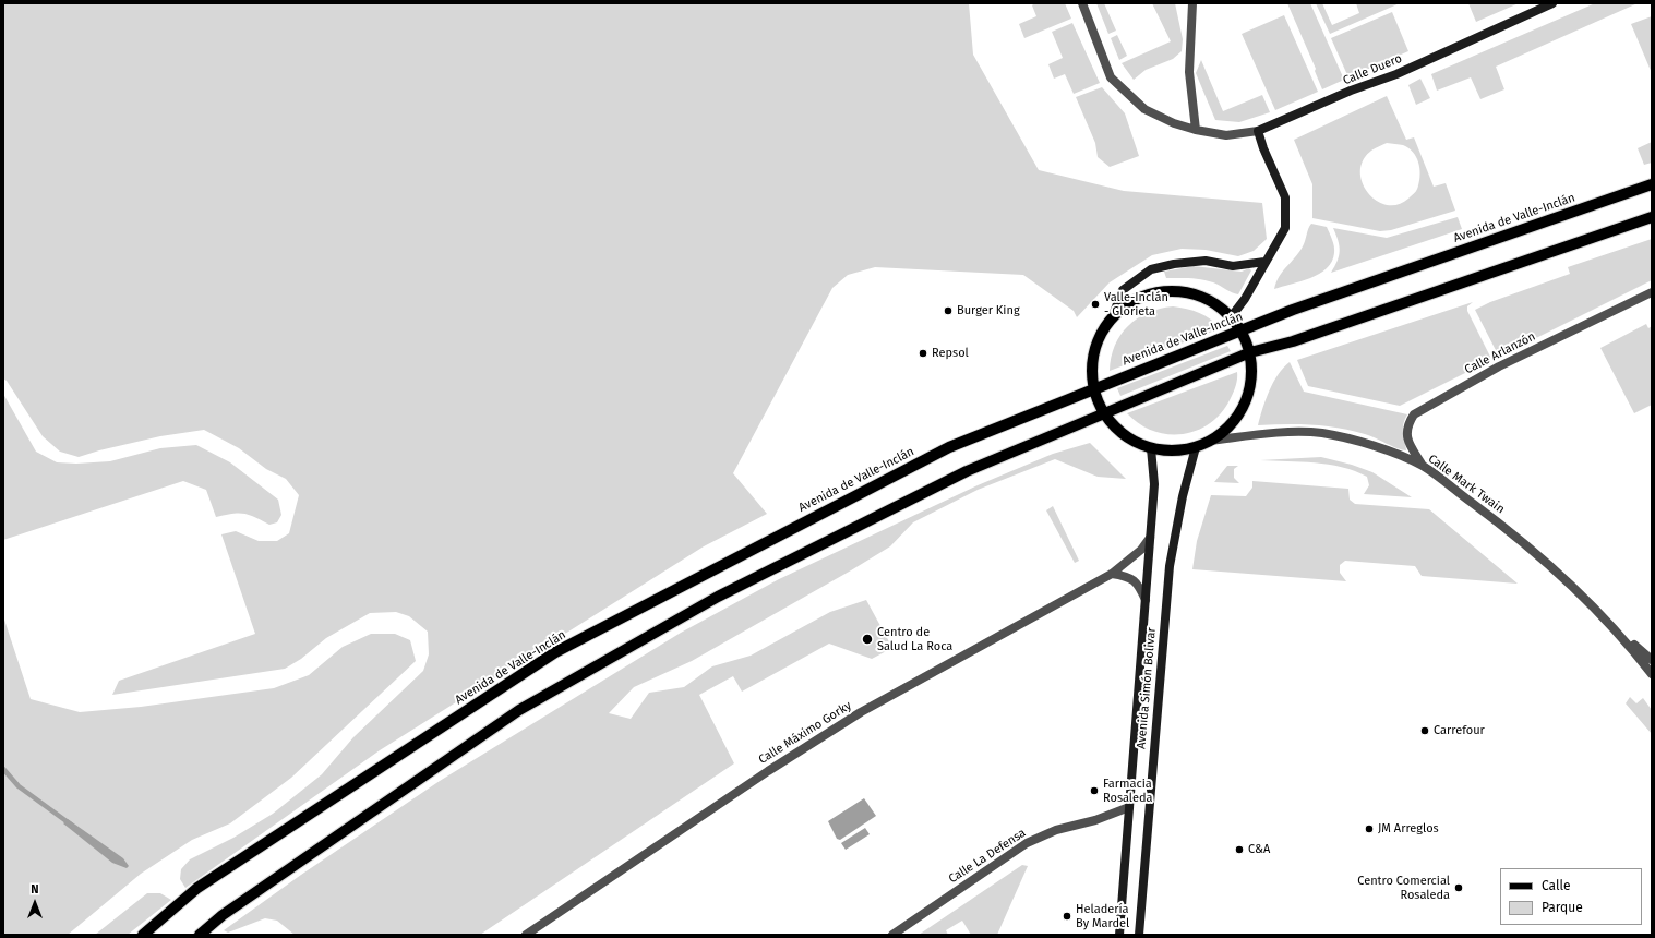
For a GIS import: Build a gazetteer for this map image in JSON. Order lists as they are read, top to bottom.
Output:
{
  "streets": {
    "main road": ["Calle Duero", "Avenida de Valle-Inclán", "Avenida Simón Bolivar"],
    "street": [
      "Calle Arlanzón",
      "Calle Mark Twain",
      "Calle Máximo Gorky",
      "Calle La Defensa"
    ]
  },
  "crossings": [
    ["Calle Arlanzón", "Calle Mark Twain"],
    ["Avenida Simón Bolivar", "Calle Máximo Gorky"],
    ["Avenida Simón Bolivar", "Calle La Defensa"]
  ],
  "places": [
    "Valle-Inclán - Glorieta",
    "Burger King",
    "Repsol",
    "Centro de Salud La Roca",
    "Carrefour",
    "Farmacia Rosaleda",
    "JM Arreglos",
    "C&A",
    "Centro Comercial Rosaleda",
    "Heladería By Mardel"
  ],
  "legend": ["Calle", "Parque"],
  "north": "top"
}
